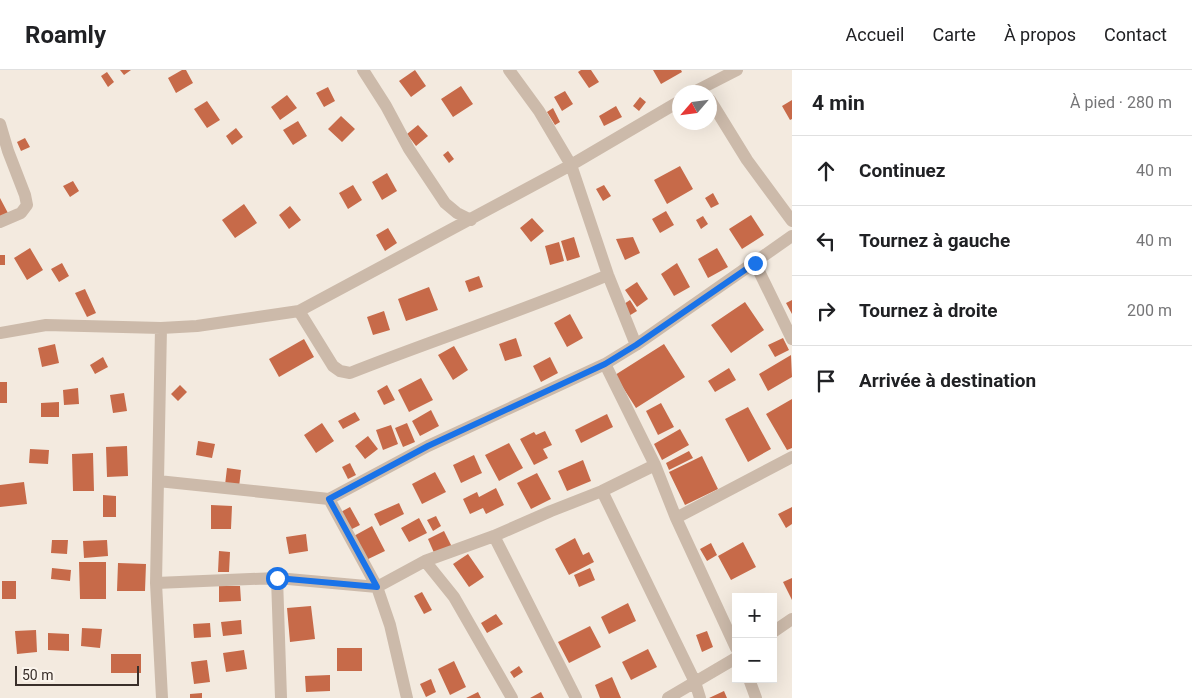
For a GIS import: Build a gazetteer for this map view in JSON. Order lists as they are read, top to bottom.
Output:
{
  "scale_bar": "50 m",
  "north": "bottom left",
  "page": {
    "header": "Roamly",
    "nav": [
      "Accueil",
      "Carte",
      "À propos",
      "Contact"
    ],
    "heading": ["4 min", "À pied · 280 m"],
    "list": [
      ["Continuez", "40 m"],
      ["Tournez à gauche", "40 m"],
      ["Tournez à droite", "200 m"],
      "Arrivée à destination"
    ],
    "map_buttons": ["+", "−"],
    "scale": "50 m"
  }
}
